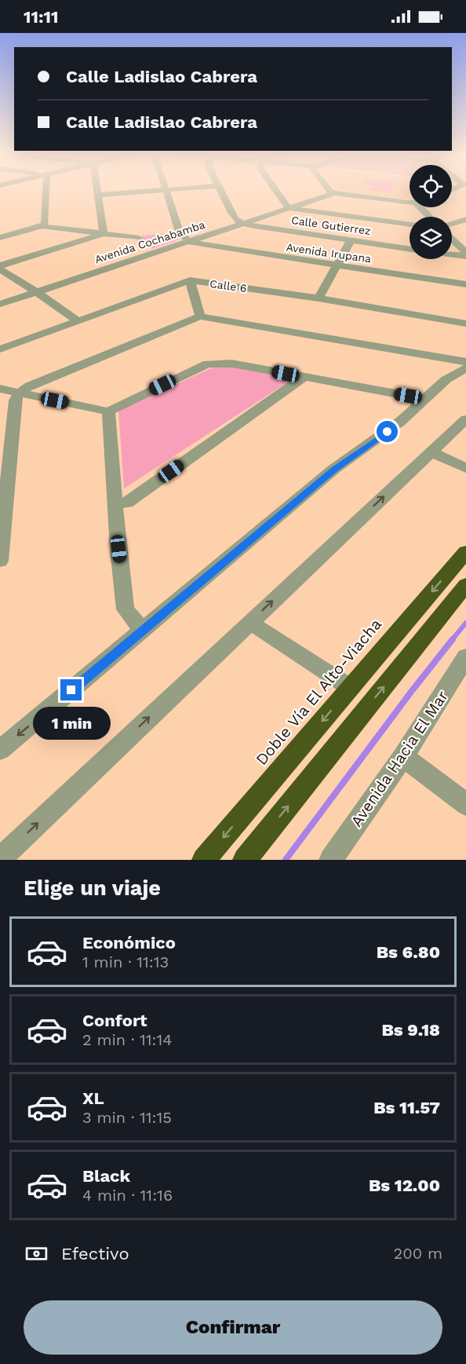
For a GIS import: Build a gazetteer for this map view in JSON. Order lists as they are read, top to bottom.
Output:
{
  "streets": {
    "highway": ["Doble Vía El Alto-Viacha"],
    "street": [
      "Calle Gutierrez",
      "Avenida Cochabamba",
      "Avenida Irupana",
      "Calle 6",
      "Avenida Hacia El Mar"
    ]
  },
  "crossings": [
    ["Calle Gutierrez", "Avenida Cochabamba"],
    ["Avenida Cochabamba", "Avenida Irupana"]
  ],
  "page": {
    "status": "11:11",
    "banner": ["Calle Ladislao Cabrera", "Calle Ladislao Cabrera"],
    "bubble": "1 min",
    "heading": "Elige un viaje",
    "list": [
      {
        "name": "Económico",
        "note": "1 min · 11:13",
        "value": "Bs 6.80"
      },
      {
        "name": "Confort",
        "note": "2 min · 11:14",
        "value": "Bs 9.18"
      },
      {
        "name": "XL",
        "note": "3 min · 11:15",
        "value": "Bs 11.57"
      },
      {
        "name": "Black",
        "note": "4 min · 11:16",
        "value": "Bs 12.00"
      }
    ],
    "pay": ["Efectivo", "200 m"],
    "buttons": "Confirmar"
  }
}
